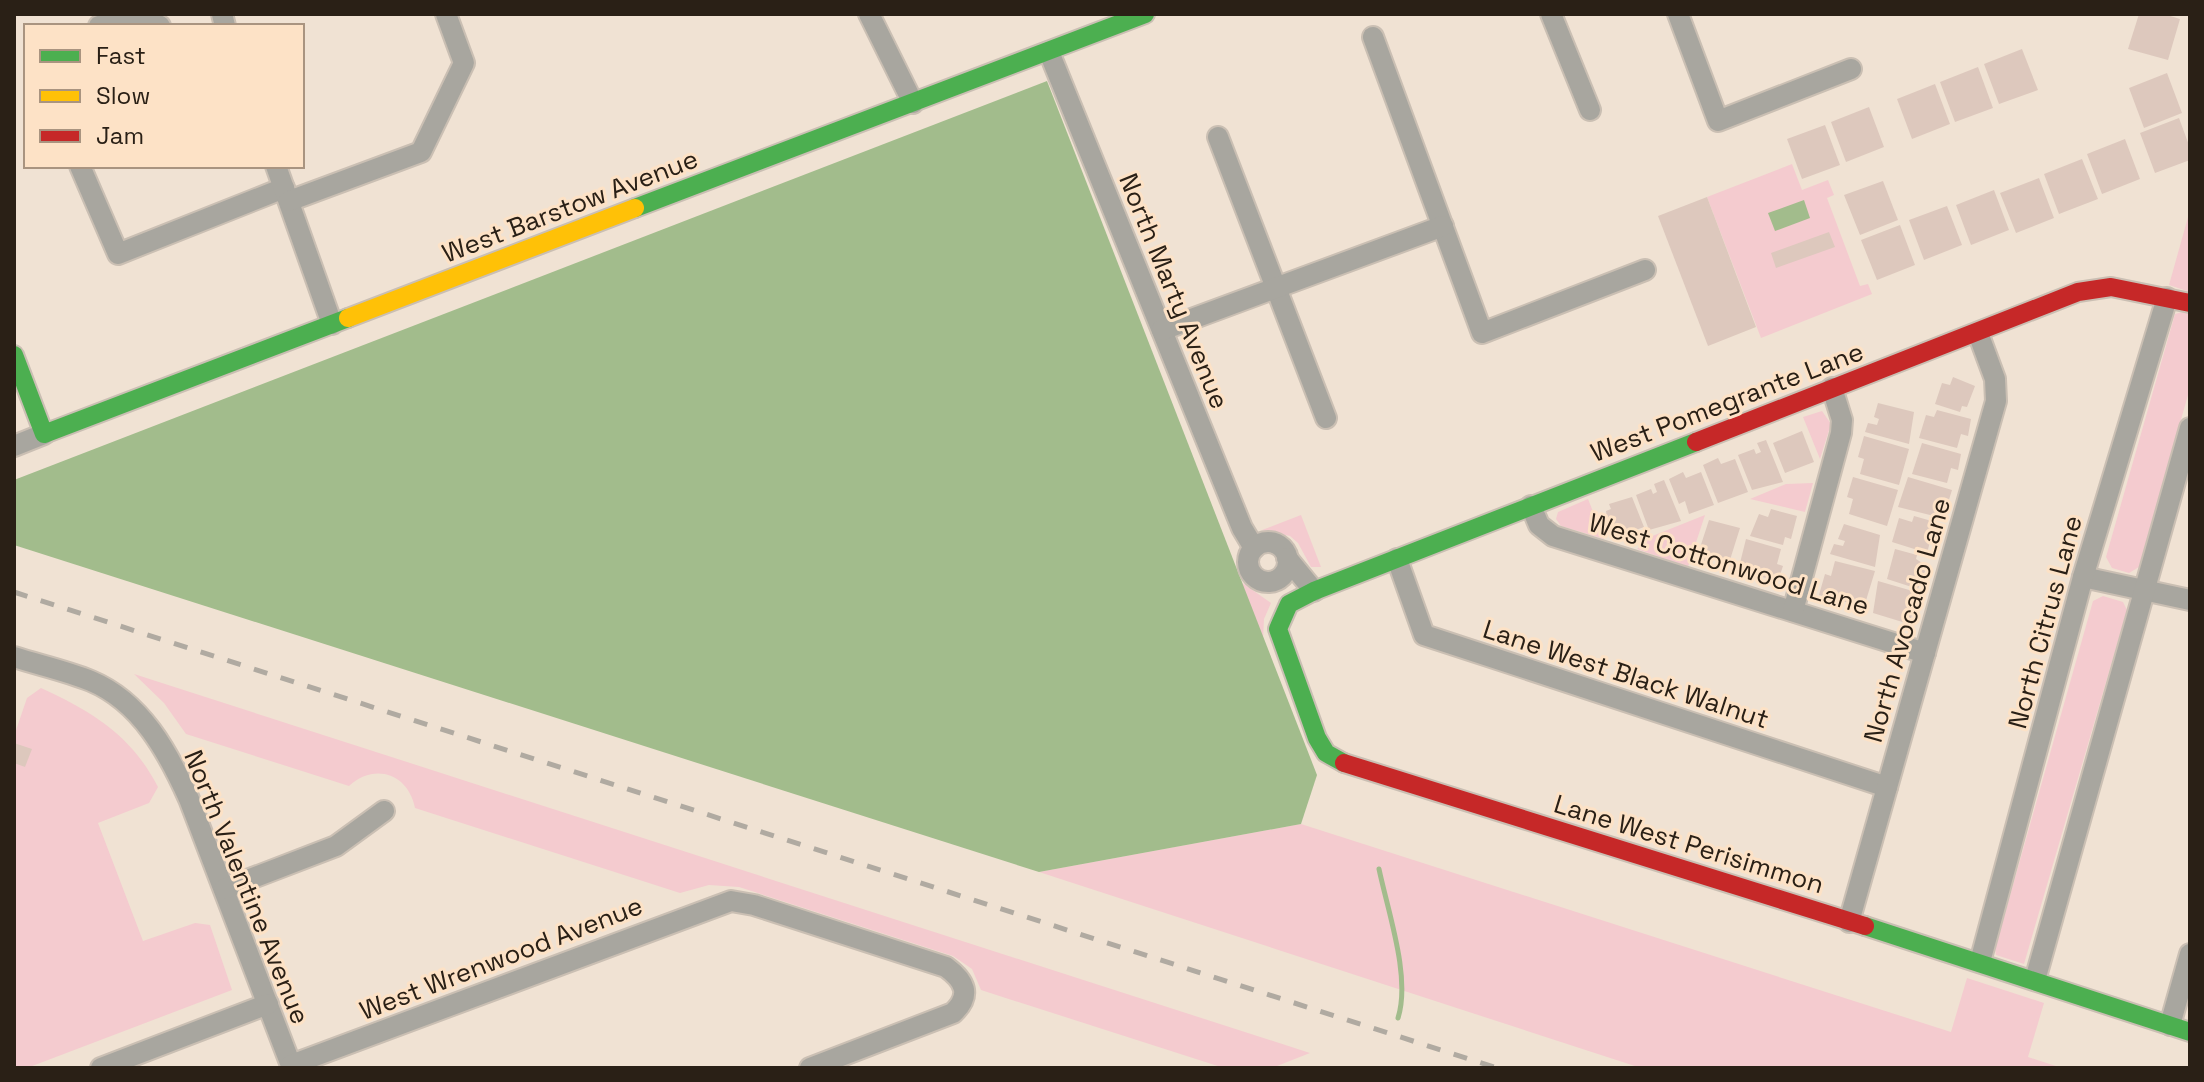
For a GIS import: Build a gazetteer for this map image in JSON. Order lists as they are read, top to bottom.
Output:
{
  "streets": {
    "street": [
      "West Barstow Avenue",
      "North Marty Avenue",
      "West Pomegrante Lane",
      "West Cottonwood Lane",
      "North Avocado Lane",
      "North Citrus Lane",
      "Lane West Black Walnut",
      "Lane West Perisimmon",
      "North Valentine Avenue",
      "West Wrenwood Avenue"
    ]
  },
  "crossings": [
    ["West Barstow Avenue", "North Marty Avenue"],
    ["North Marty Avenue", "West Pomegrante Lane"],
    ["North Marty Avenue", "Lane West Perisimmon"],
    ["West Pomegrante Lane", "West Cottonwood Lane"],
    ["West Pomegrante Lane", "North Avocado Lane"],
    ["West Pomegrante Lane", "North Citrus Lane"],
    ["West Pomegrante Lane", "Lane West Black Walnut"],
    ["West Pomegrante Lane", "Lane West Perisimmon"],
    ["West Cottonwood Lane", "North Avocado Lane"],
    ["North Avocado Lane", "Lane West Black Walnut"],
    ["North Avocado Lane", "Lane West Perisimmon"],
    ["North Citrus Lane", "Lane West Perisimmon"],
    ["North Valentine Avenue", "West Wrenwood Avenue"]
  ],
  "legend": ["Fast", "Slow", "Jam"]
}
